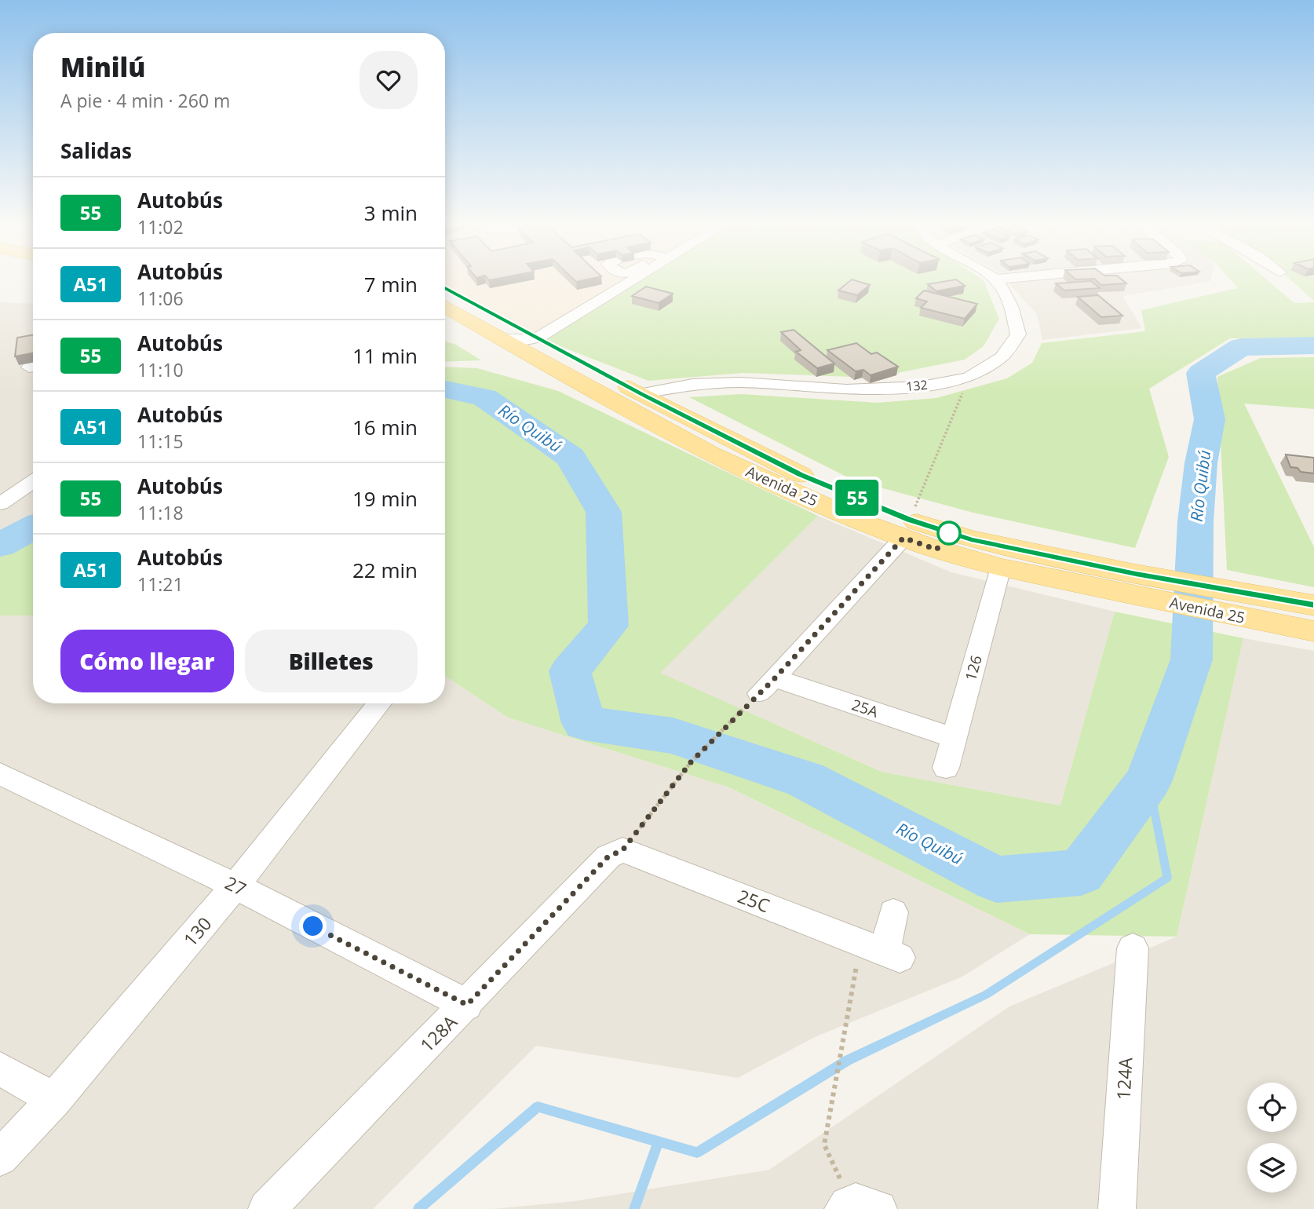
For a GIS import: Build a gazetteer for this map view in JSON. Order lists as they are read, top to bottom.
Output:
{
  "streets": {
    "main road": ["Avenida 25"],
    "street": [
      "132",
      "126",
      "25A",
      "27",
      "25C",
      "130",
      "128A",
      "124A"
    ]
  },
  "crossings": [
    ["132", "Avenida 25"],
    ["Avenida 25", "126"],
    ["126", "25A"],
    ["27", "130"],
    ["27", "128A"],
    ["25C", "128A"]
  ],
  "water": ["Río Quibú"],
  "lines": ["bus line 55"],
  "page": {
    "on_map": "55",
    "heading": [
      ["Minilú", "A pie · 4 min · 260 m"],
      "Salidas"
    ],
    "list": [
      {
        "mark": "55",
        "name": "Autobús",
        "note": "11:02",
        "value": "3 min"
      },
      {
        "mark": "A51",
        "name": "Autobús",
        "note": "11:06",
        "value": "7 min"
      },
      {
        "mark": "55",
        "name": "Autobús",
        "note": "11:10",
        "value": "11 min"
      },
      {
        "mark": "A51",
        "name": "Autobús",
        "note": "11:15",
        "value": "16 min"
      },
      {
        "mark": "55",
        "name": "Autobús",
        "note": "11:18",
        "value": "19 min"
      },
      {
        "mark": "A51",
        "name": "Autobús",
        "note": "11:21",
        "value": "22 min"
      }
    ],
    "buttons": ["Cómo llegar", "Billetes"]
  }
}
